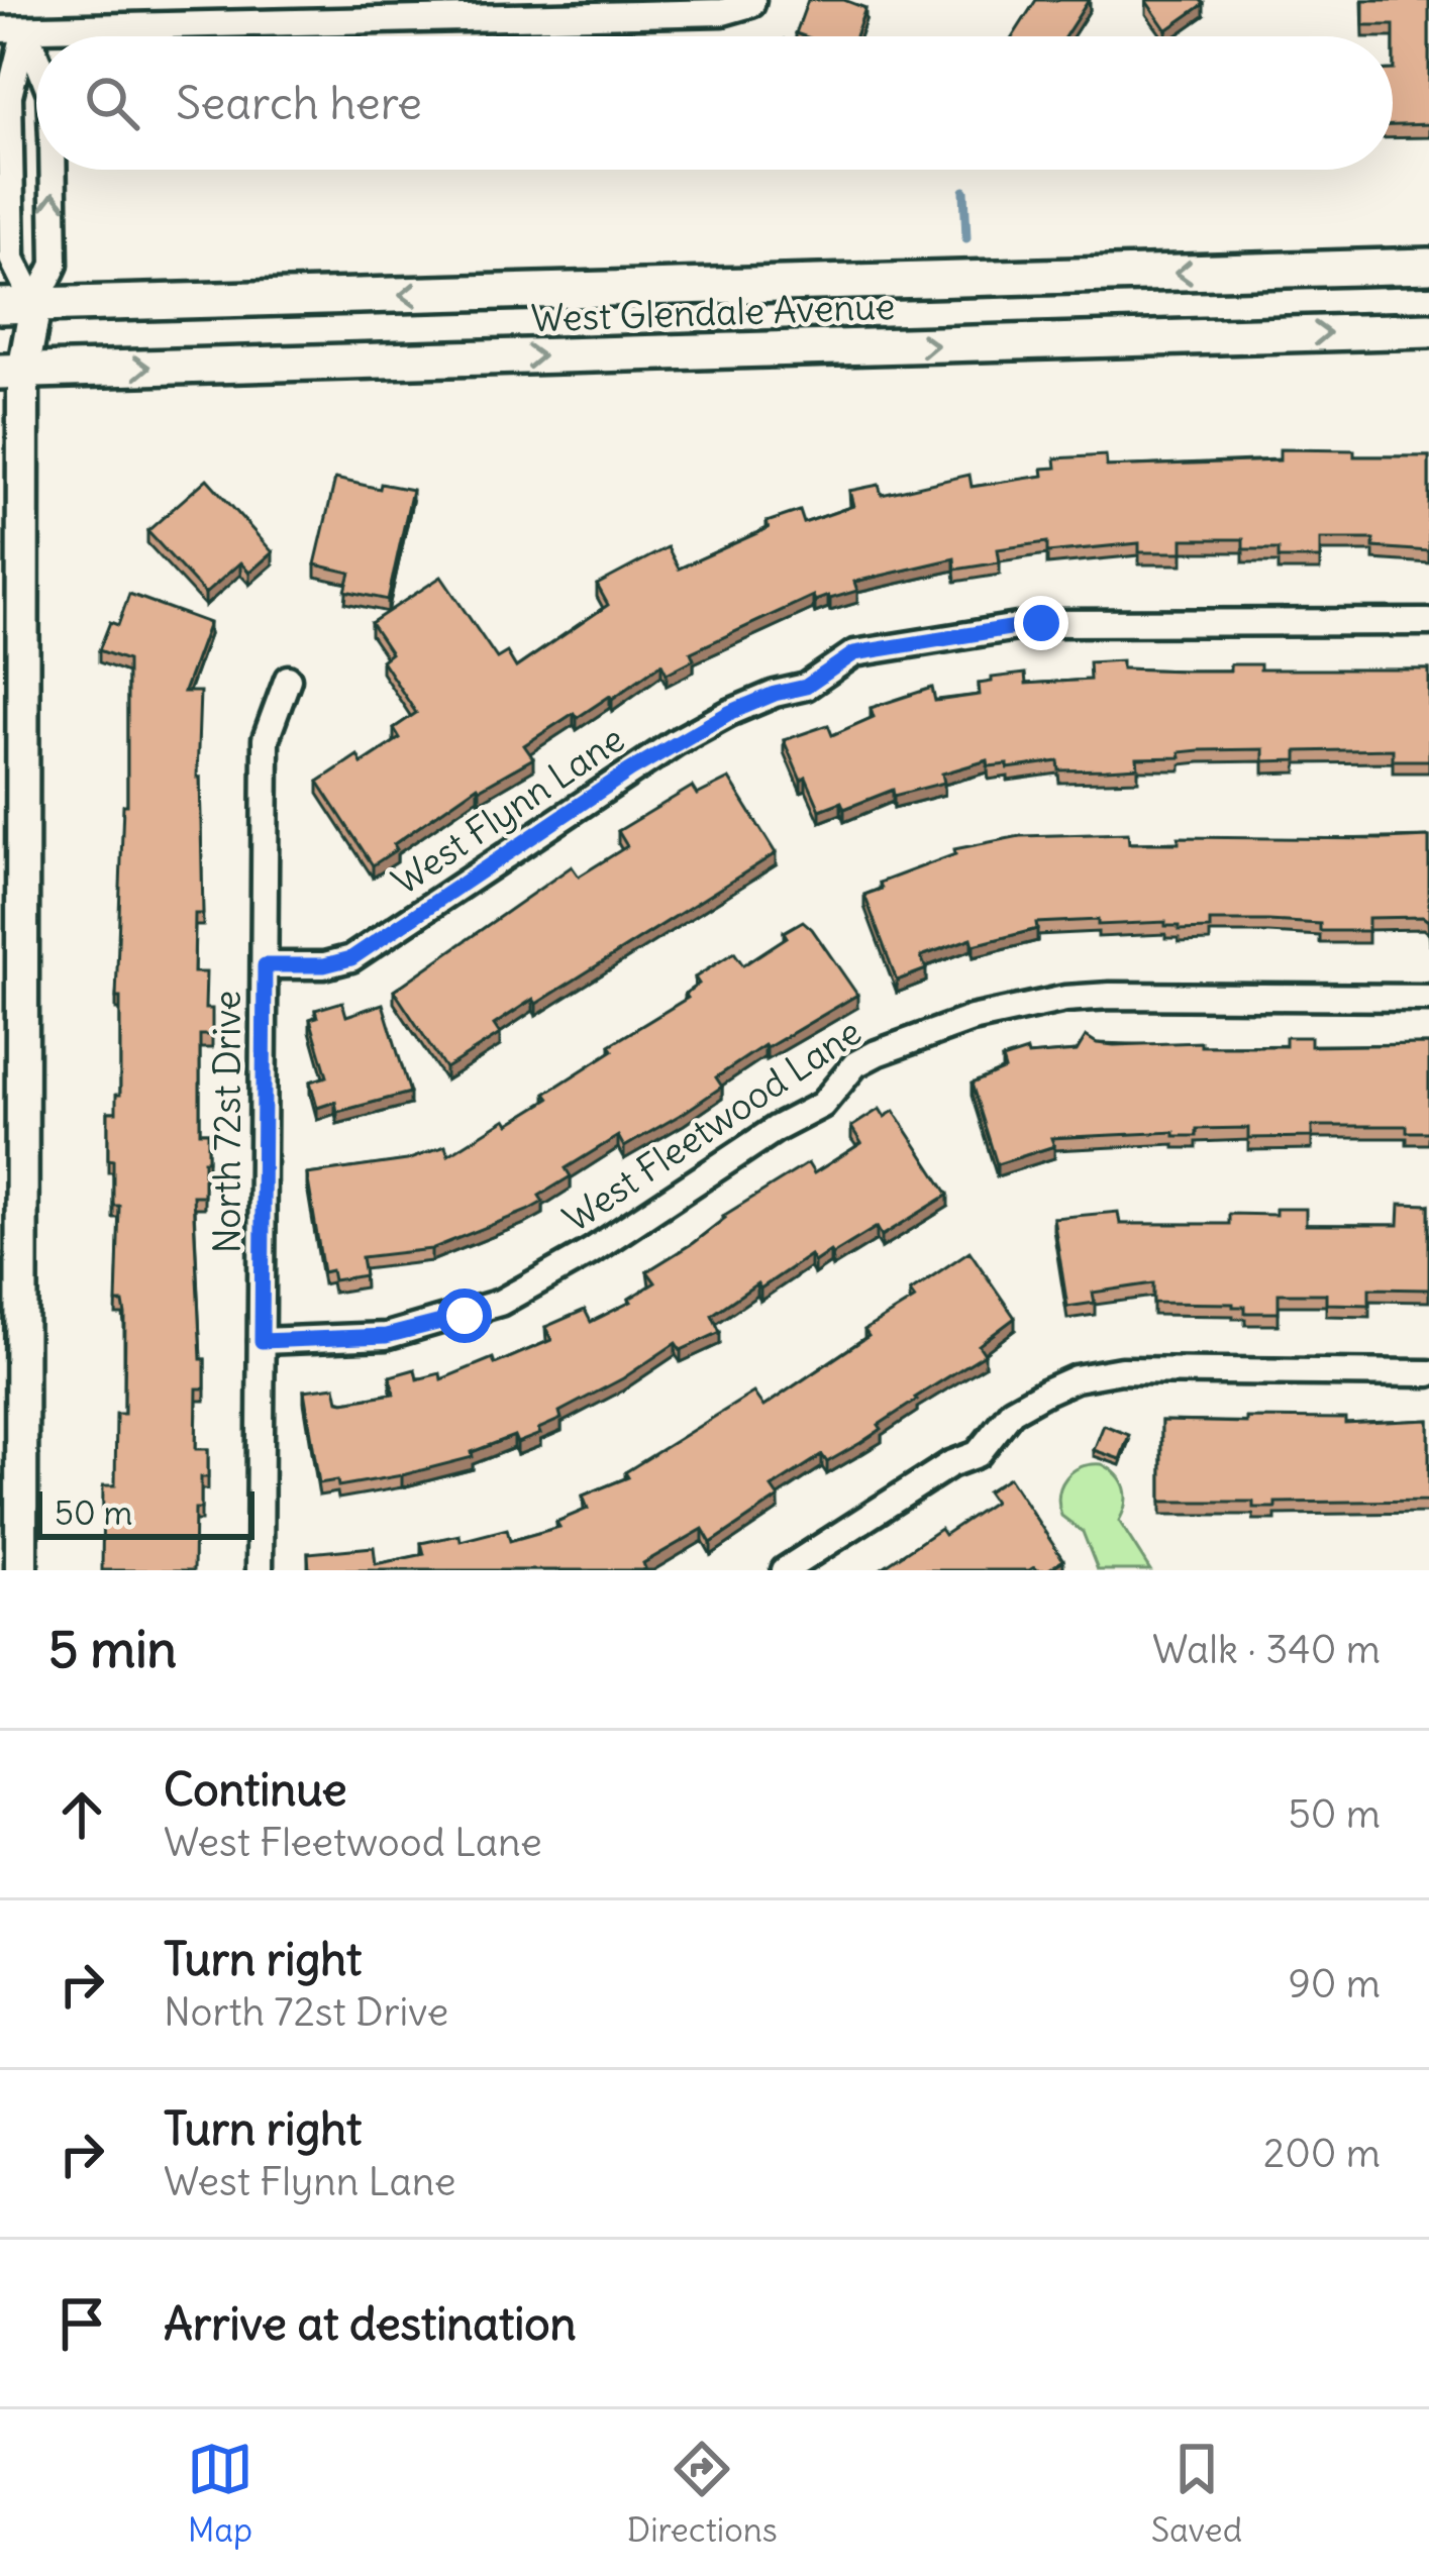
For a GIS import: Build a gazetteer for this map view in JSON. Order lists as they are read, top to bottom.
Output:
{
  "streets": {
    "main road": ["West Glendale Avenue"],
    "street": ["West Flynn Lane", "North 72st Drive", "West Fleetwood Lane"]
  },
  "crossings": [
    ["West Flynn Lane", "North 72st Drive"],
    ["North 72st Drive", "West Fleetwood Lane"]
  ],
  "scale_bar": "50 m",
  "page": {
    "search": "Search here",
    "scale": "50 m",
    "heading": ["5 min", "Walk · 340 m"],
    "list": [
      ["Continue", "West Fleetwood Lane", "50 m"],
      ["Turn right", "North 72st Drive", "90 m"],
      ["Turn right", "West Flynn Lane", "200 m"],
      "Arrive at destination"
    ],
    "nav": ["Map", "Directions", "Saved"]
  }
}
